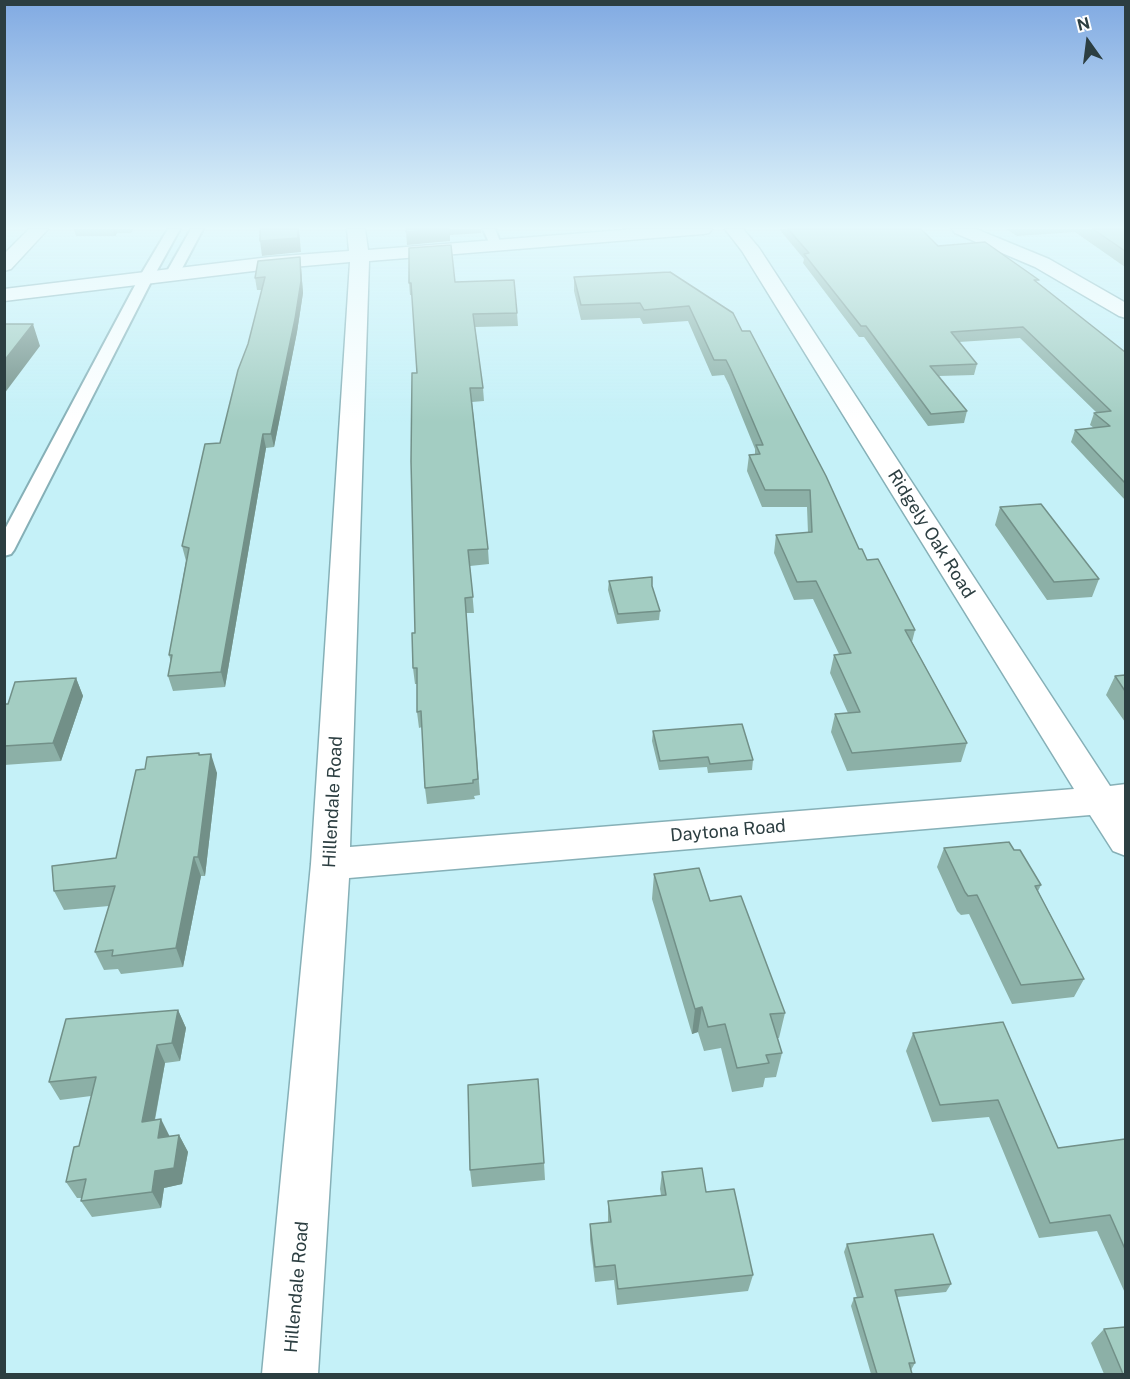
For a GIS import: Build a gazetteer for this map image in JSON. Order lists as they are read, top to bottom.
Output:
{
  "streets": {
    "street": ["Ridgely Oak Road", "Hillendale Road", "Daytona Road"]
  },
  "crossings": [
    ["Ridgely Oak Road", "Daytona Road"],
    ["Hillendale Road", "Daytona Road"]
  ],
  "north": "top"
}
